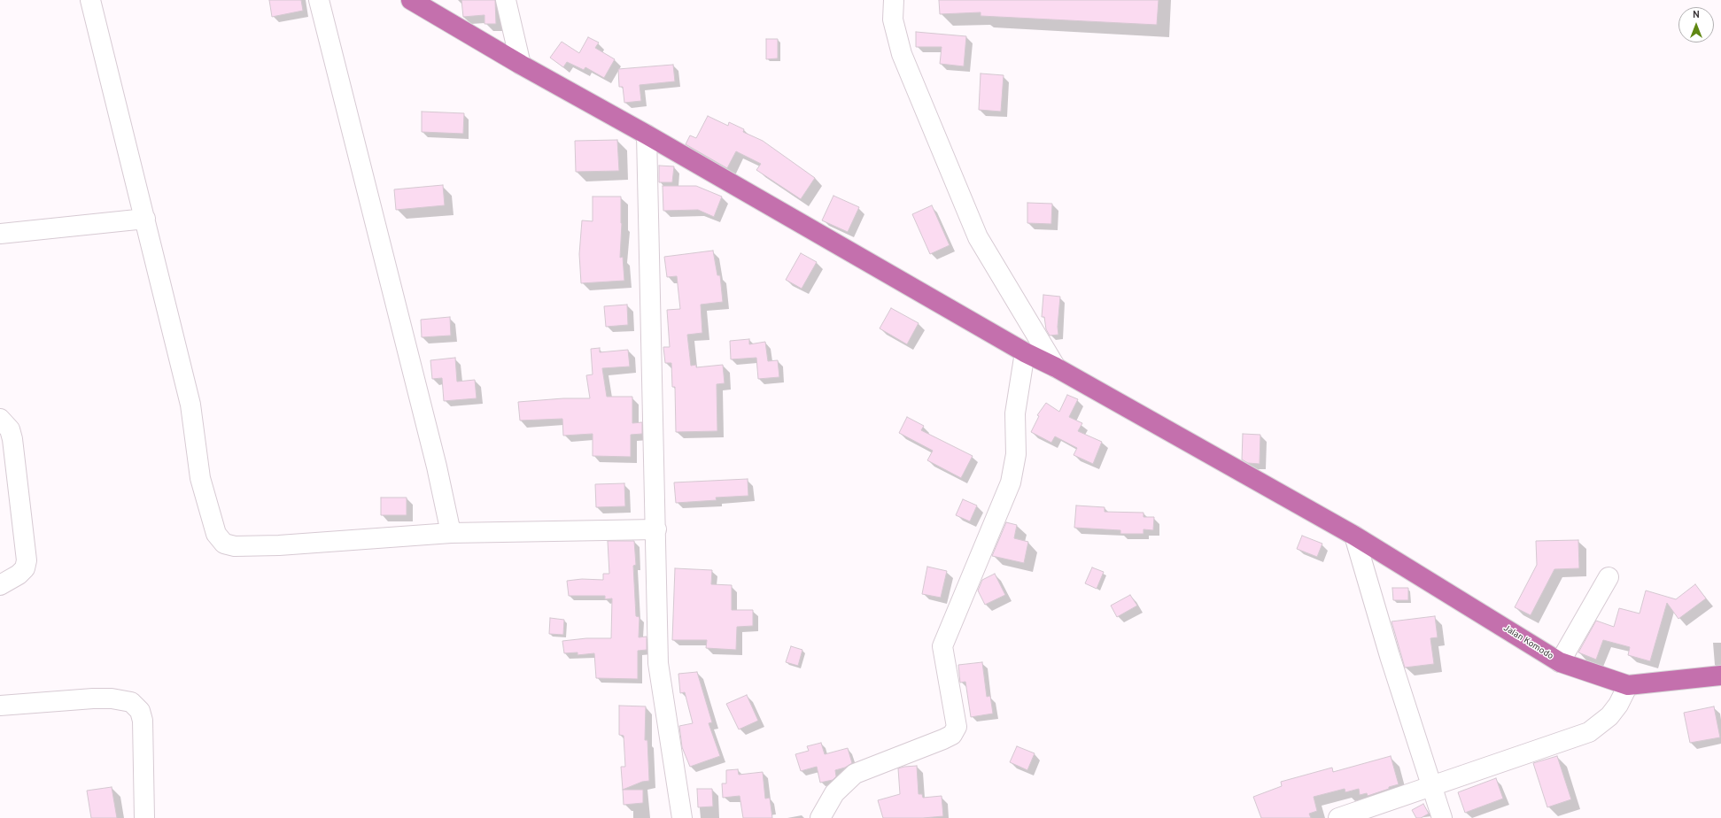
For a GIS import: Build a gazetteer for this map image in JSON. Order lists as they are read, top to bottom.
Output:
{
  "streets": {
    "highway": ["Jalan Komodo"]
  },
  "north": "top"
}
